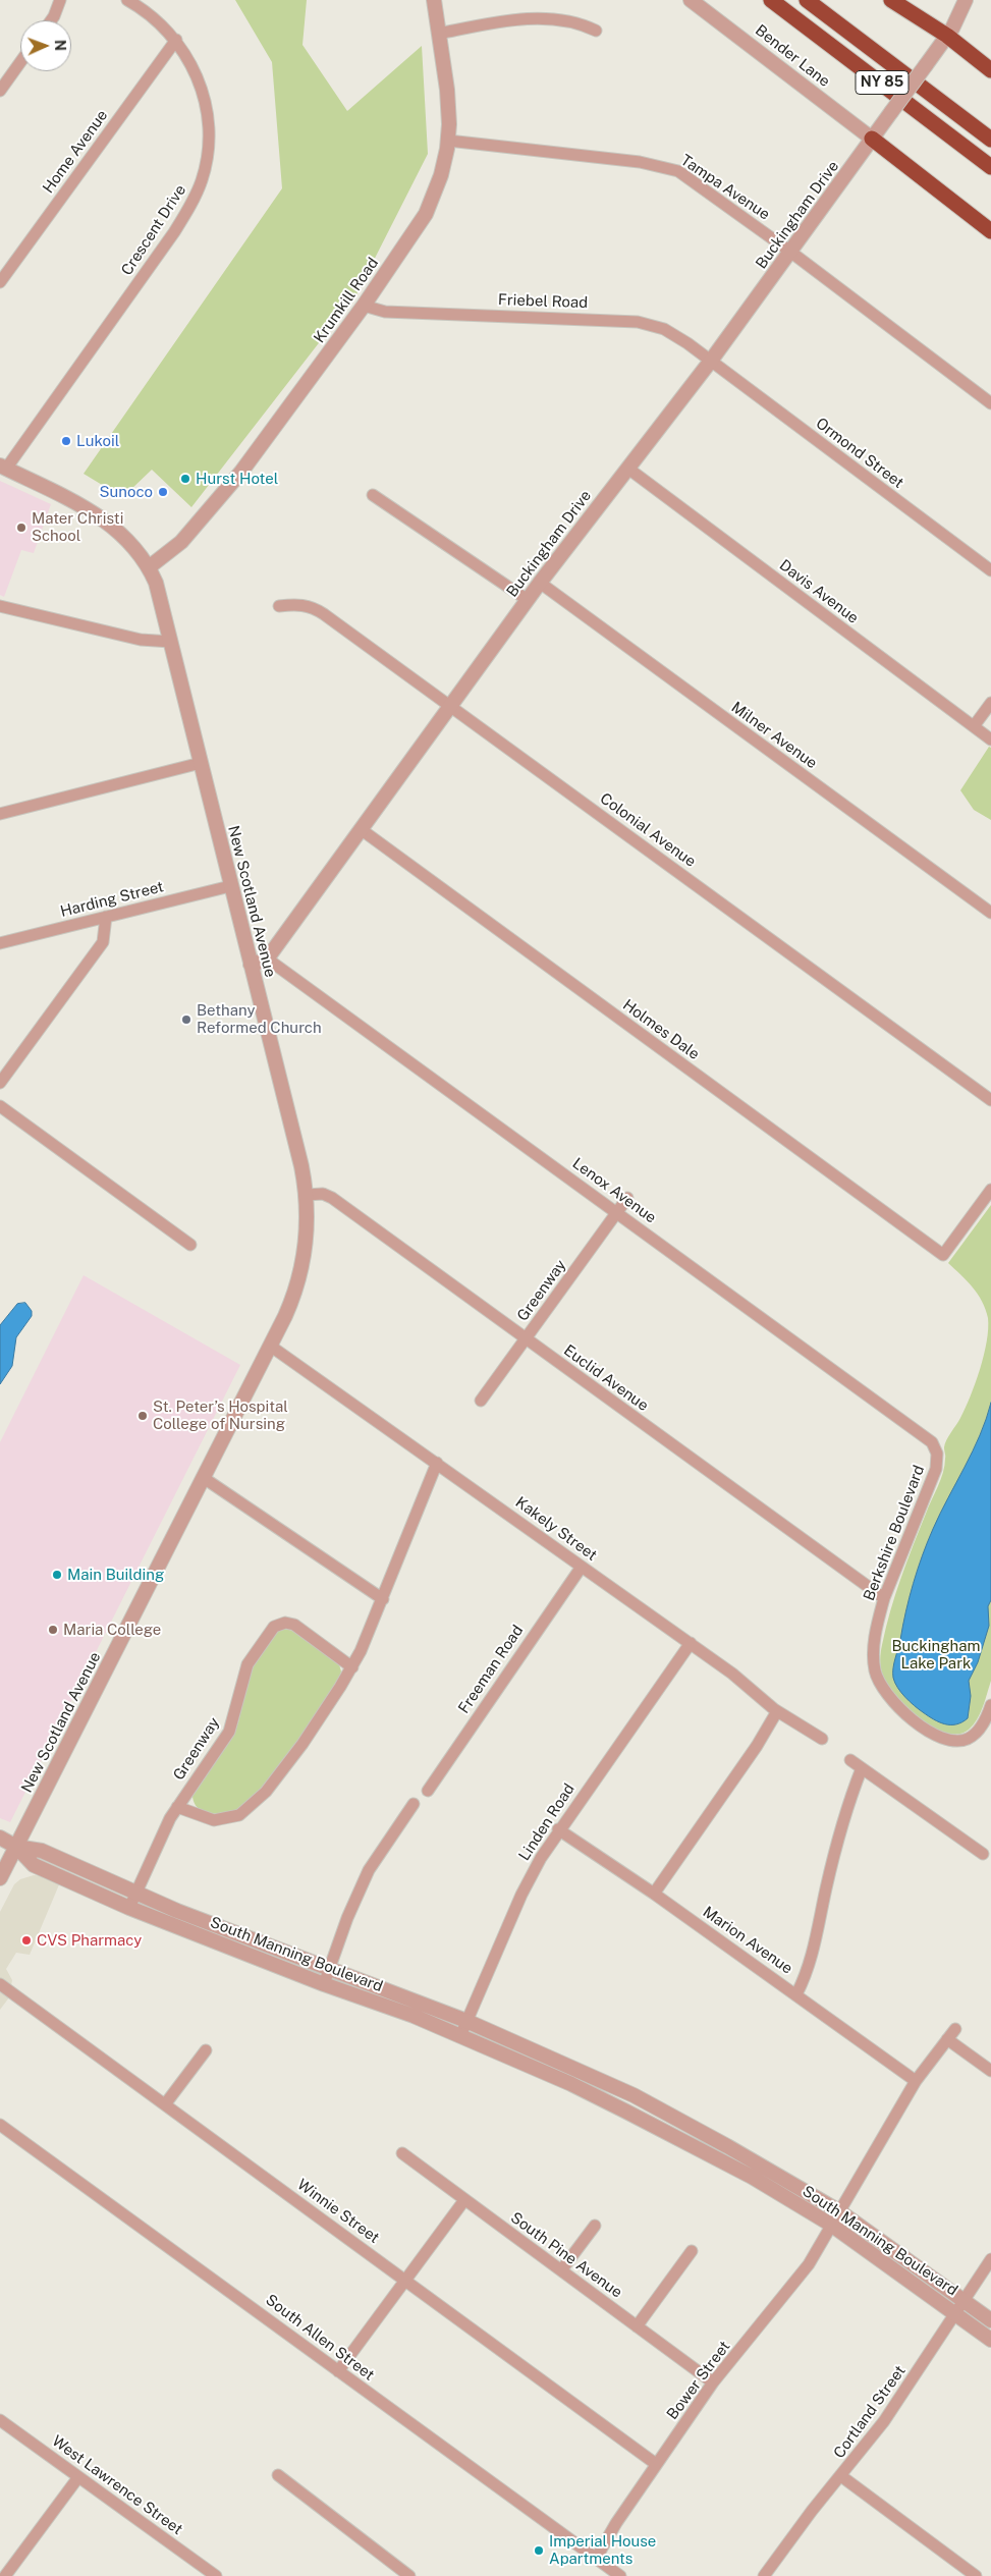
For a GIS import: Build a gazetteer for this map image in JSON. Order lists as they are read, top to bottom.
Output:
{
  "streets": {
    "highway": ["NY 85"],
    "street": [
      "Bender Lane",
      "Home Avenue",
      "Tampa Avenue",
      "Buckingham Drive",
      "Crescent Drive",
      "Krumkill Road",
      "Friebel Road",
      "Ormond Street",
      "Davis Avenue",
      "Milner Avenue",
      "Colonial Avenue",
      "Harding Street",
      "New Scotland Avenue",
      "Holmes Dale",
      "Lenox Avenue",
      "Greenway",
      "Euclid Avenue",
      "Kakely Street",
      "Berkshire Boulevard",
      "Freeman Road",
      "Linden Road",
      "Marion Avenue",
      "South Manning Boulevard",
      "Winnie Street",
      "South Pine Avenue",
      "South Allen Street",
      "Bower Street",
      "Cortland Street",
      "West Lawrence Street"
    ]
  },
  "crossings": [
    ["Bender Lane", "Buckingham Drive"],
    ["Home Avenue", "Crescent Drive"],
    ["Tampa Avenue", "Buckingham Drive"],
    ["Tampa Avenue", "Krumkill Road"],
    ["Buckingham Drive", "Friebel Road"],
    ["Buckingham Drive", "Ormond Street"],
    ["Buckingham Drive", "Davis Avenue"],
    ["Buckingham Drive", "Milner Avenue"],
    ["Buckingham Drive", "Colonial Avenue"],
    ["Buckingham Drive", "Holmes Dale"],
    ["Buckingham Drive", "Lenox Avenue"],
    ["Crescent Drive", "New Scotland Avenue"],
    ["Krumkill Road", "Friebel Road"],
    ["Krumkill Road", "New Scotland Avenue"],
    ["Friebel Road", "Ormond Street"],
    ["Harding Street", "New Scotland Avenue"],
    ["New Scotland Avenue", "Euclid Avenue"],
    ["New Scotland Avenue", "Kakely Street"],
    ["New Scotland Avenue", "South Manning Boulevard"],
    ["Lenox Avenue", "Greenway"],
    ["Lenox Avenue", "Berkshire Boulevard"],
    ["Greenway", "Euclid Avenue"],
    ["Greenway", "South Manning Boulevard"],
    ["Euclid Avenue", "Berkshire Boulevard"],
    ["Kakely Street", "Freeman Road"],
    ["Kakely Street", "Linden Road"],
    ["Linden Road", "Marion Avenue"],
    ["Linden Road", "South Manning Boulevard"],
    ["Marion Avenue", "Bower Street"],
    ["South Manning Boulevard", "Bower Street"],
    ["South Manning Boulevard", "Cortland Street"],
    ["Winnie Street", "Bower Street"],
    ["South Pine Avenue", "Bower Street"],
    ["South Allen Street", "Bower Street"]
  ],
  "parks": ["Buckingham Lake Park"],
  "places": [
    "Lukoil",
    "Hurst Hotel",
    "Sunoco",
    "Mater Christi School",
    "Bethany Reformed Church",
    "St. Peter’s Hospital College of Nursing",
    "Main Building",
    "Maria College",
    "CVS Pharmacy",
    "Imperial House Apartments"
  ],
  "north": "right"
}
